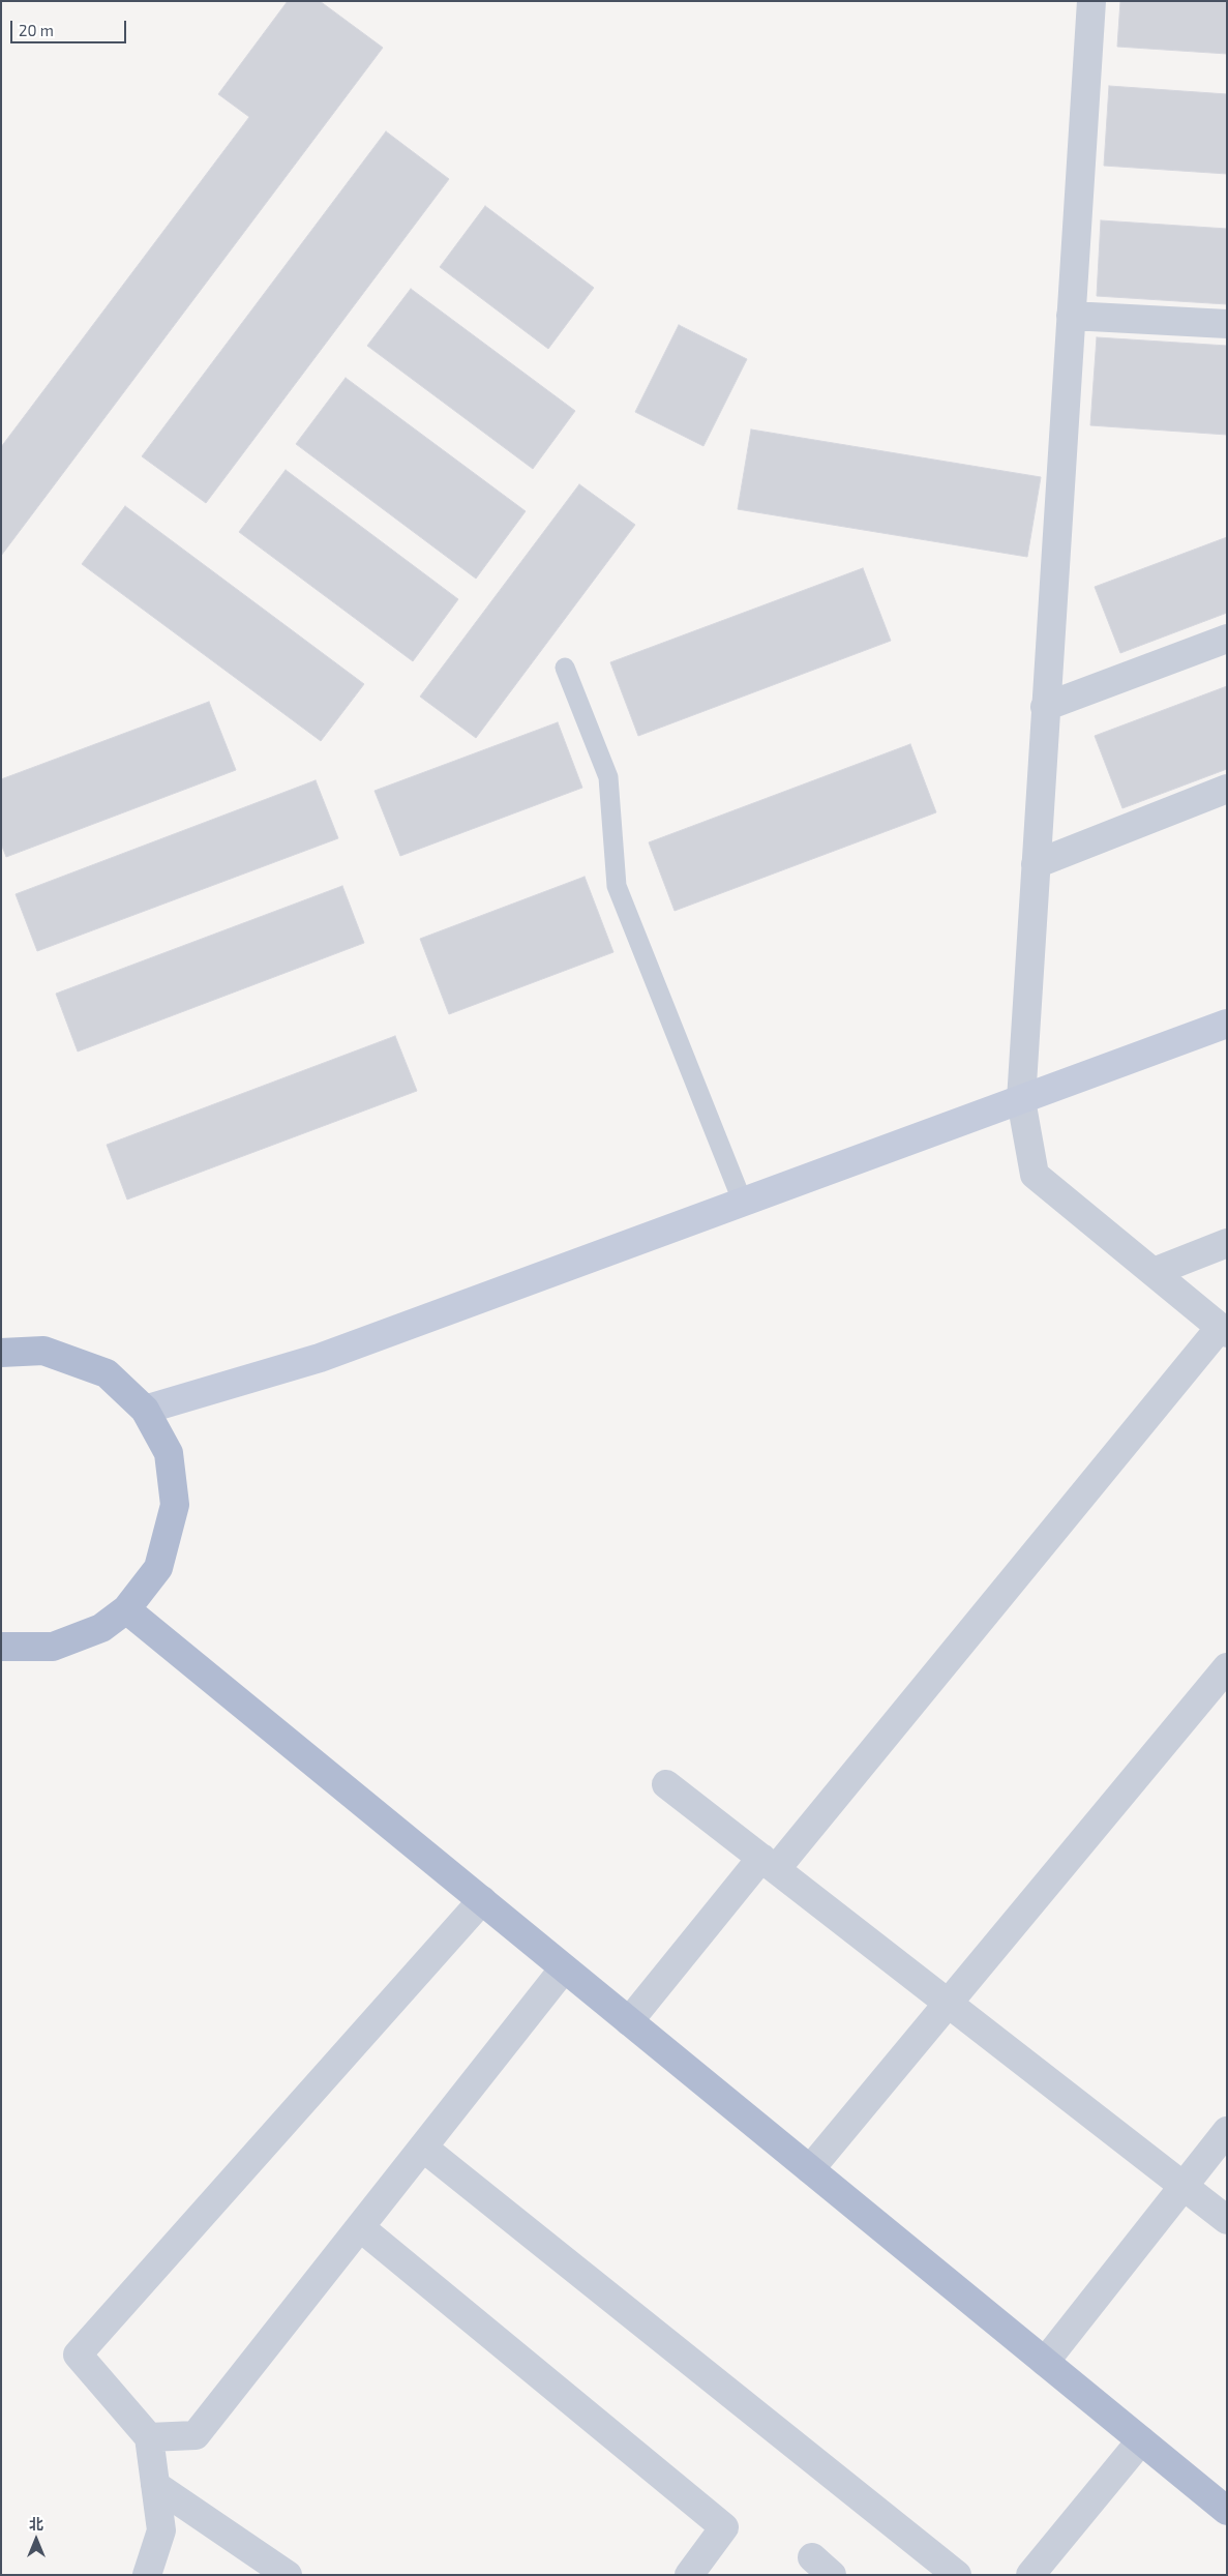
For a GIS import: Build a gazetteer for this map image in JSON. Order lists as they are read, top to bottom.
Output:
{
  "scale_bar": "20 m",
  "north": "top"
}
